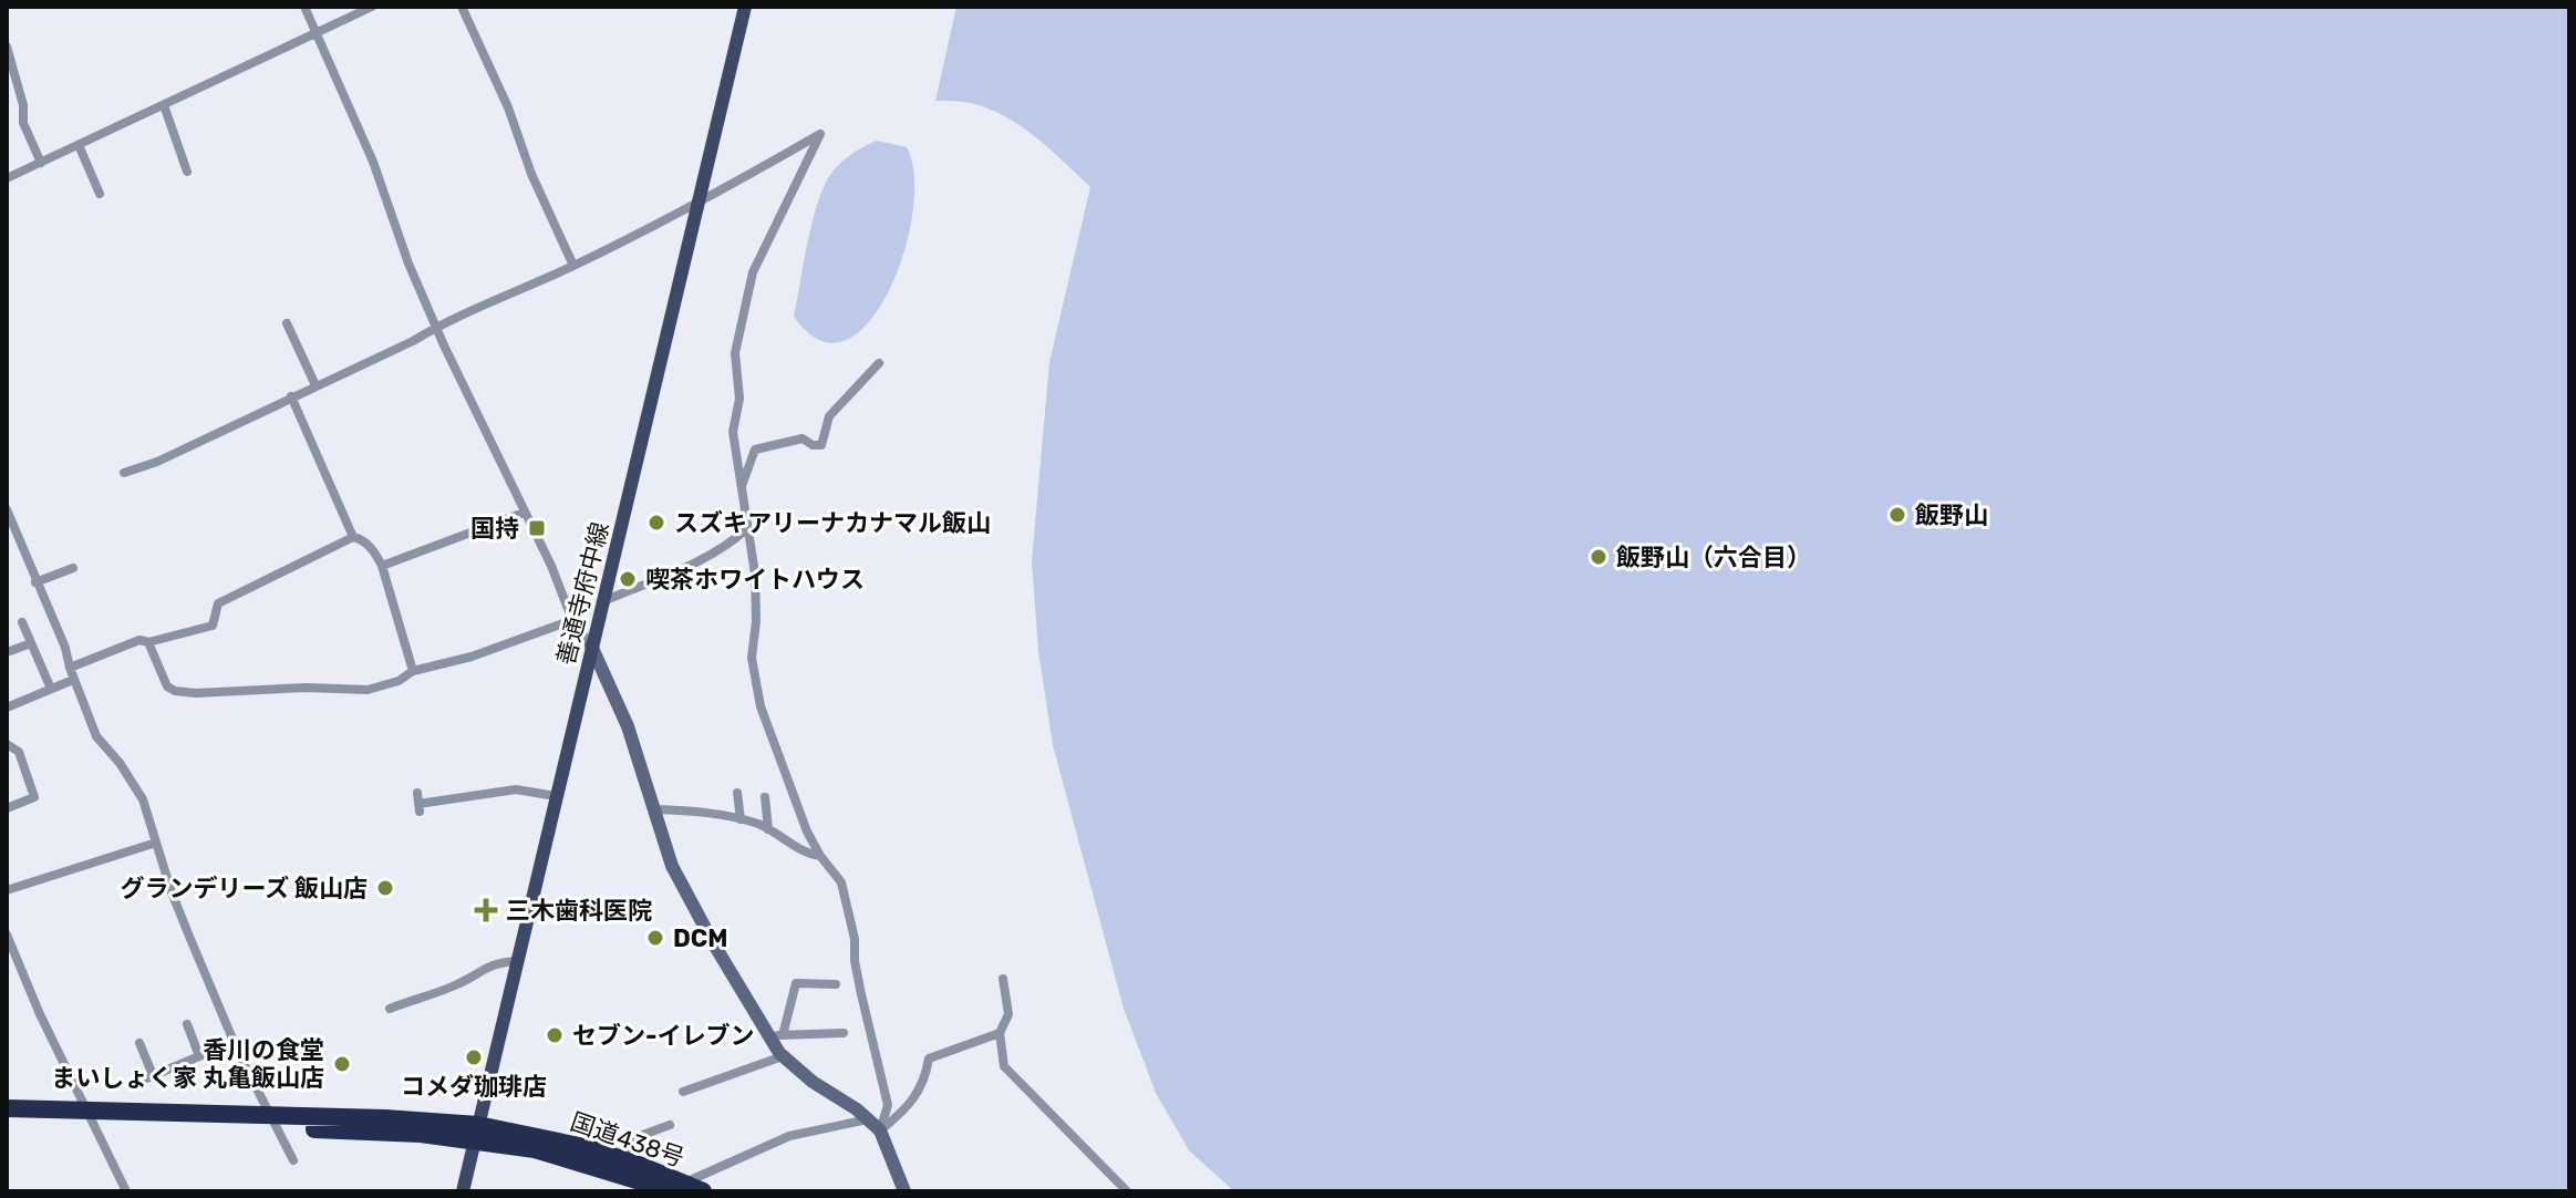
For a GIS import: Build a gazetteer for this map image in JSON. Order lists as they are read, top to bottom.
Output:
{
  "streets": {
    "highway": ["国道438号"],
    "main road": ["善通寺府中線"]
  },
  "crossings": [
    ["善通寺府中線", "国道438号"]
  ],
  "places": {
    "other": [
      "飯野山",
      "スズキアリーナカナマル飯山",
      "飯野山（六合目）",
      "喫茶ホワイトハウス",
      "グランデリーズ 飯山店",
      "DCM",
      "セブン-イレブン",
      "コメダ珈琲店",
      "香川の食堂 まいしょく家 丸亀飯山店"
    ],
    "transit": ["国持"],
    "health": ["三木歯科医院"]
  }
}
